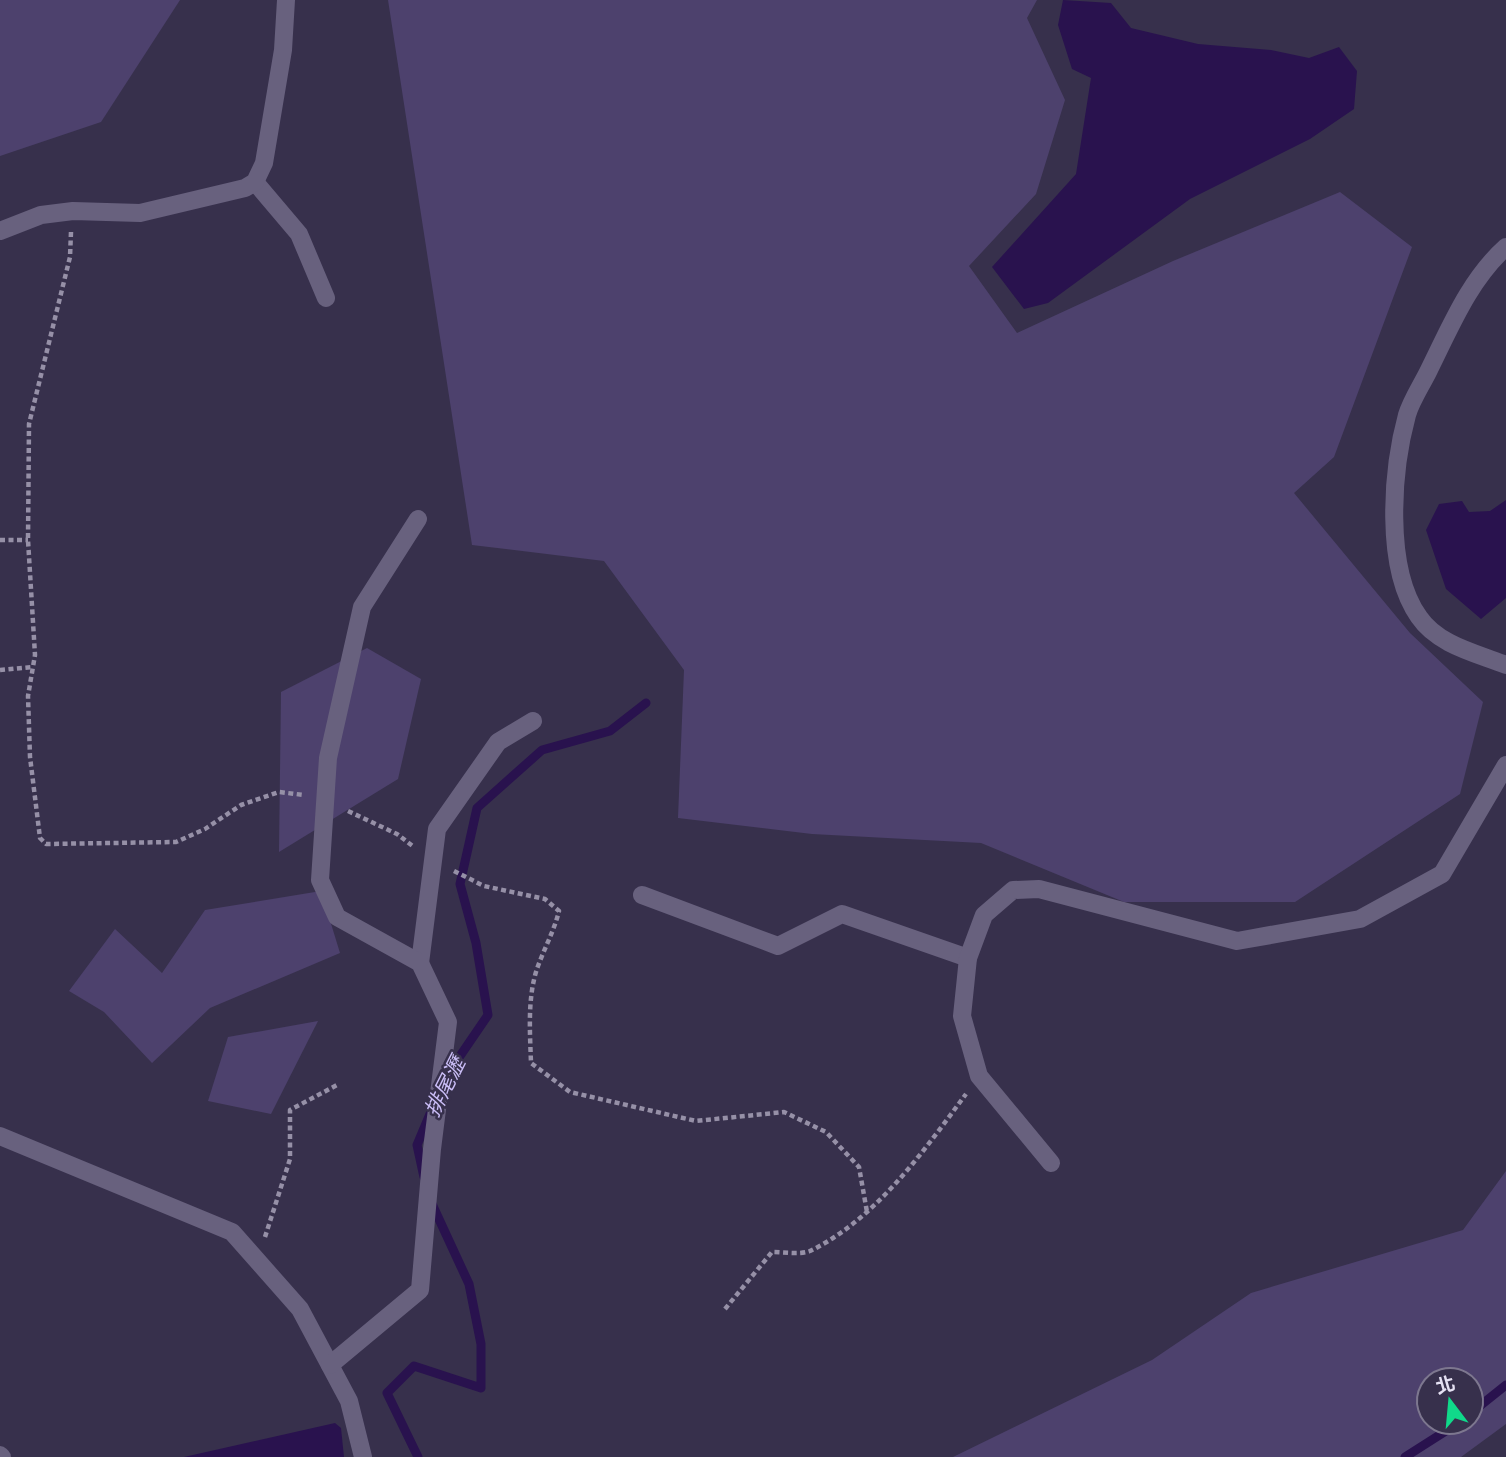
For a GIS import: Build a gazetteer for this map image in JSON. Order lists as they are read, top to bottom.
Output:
{
  "water": ["排尾瀝"],
  "north": "top"
}
